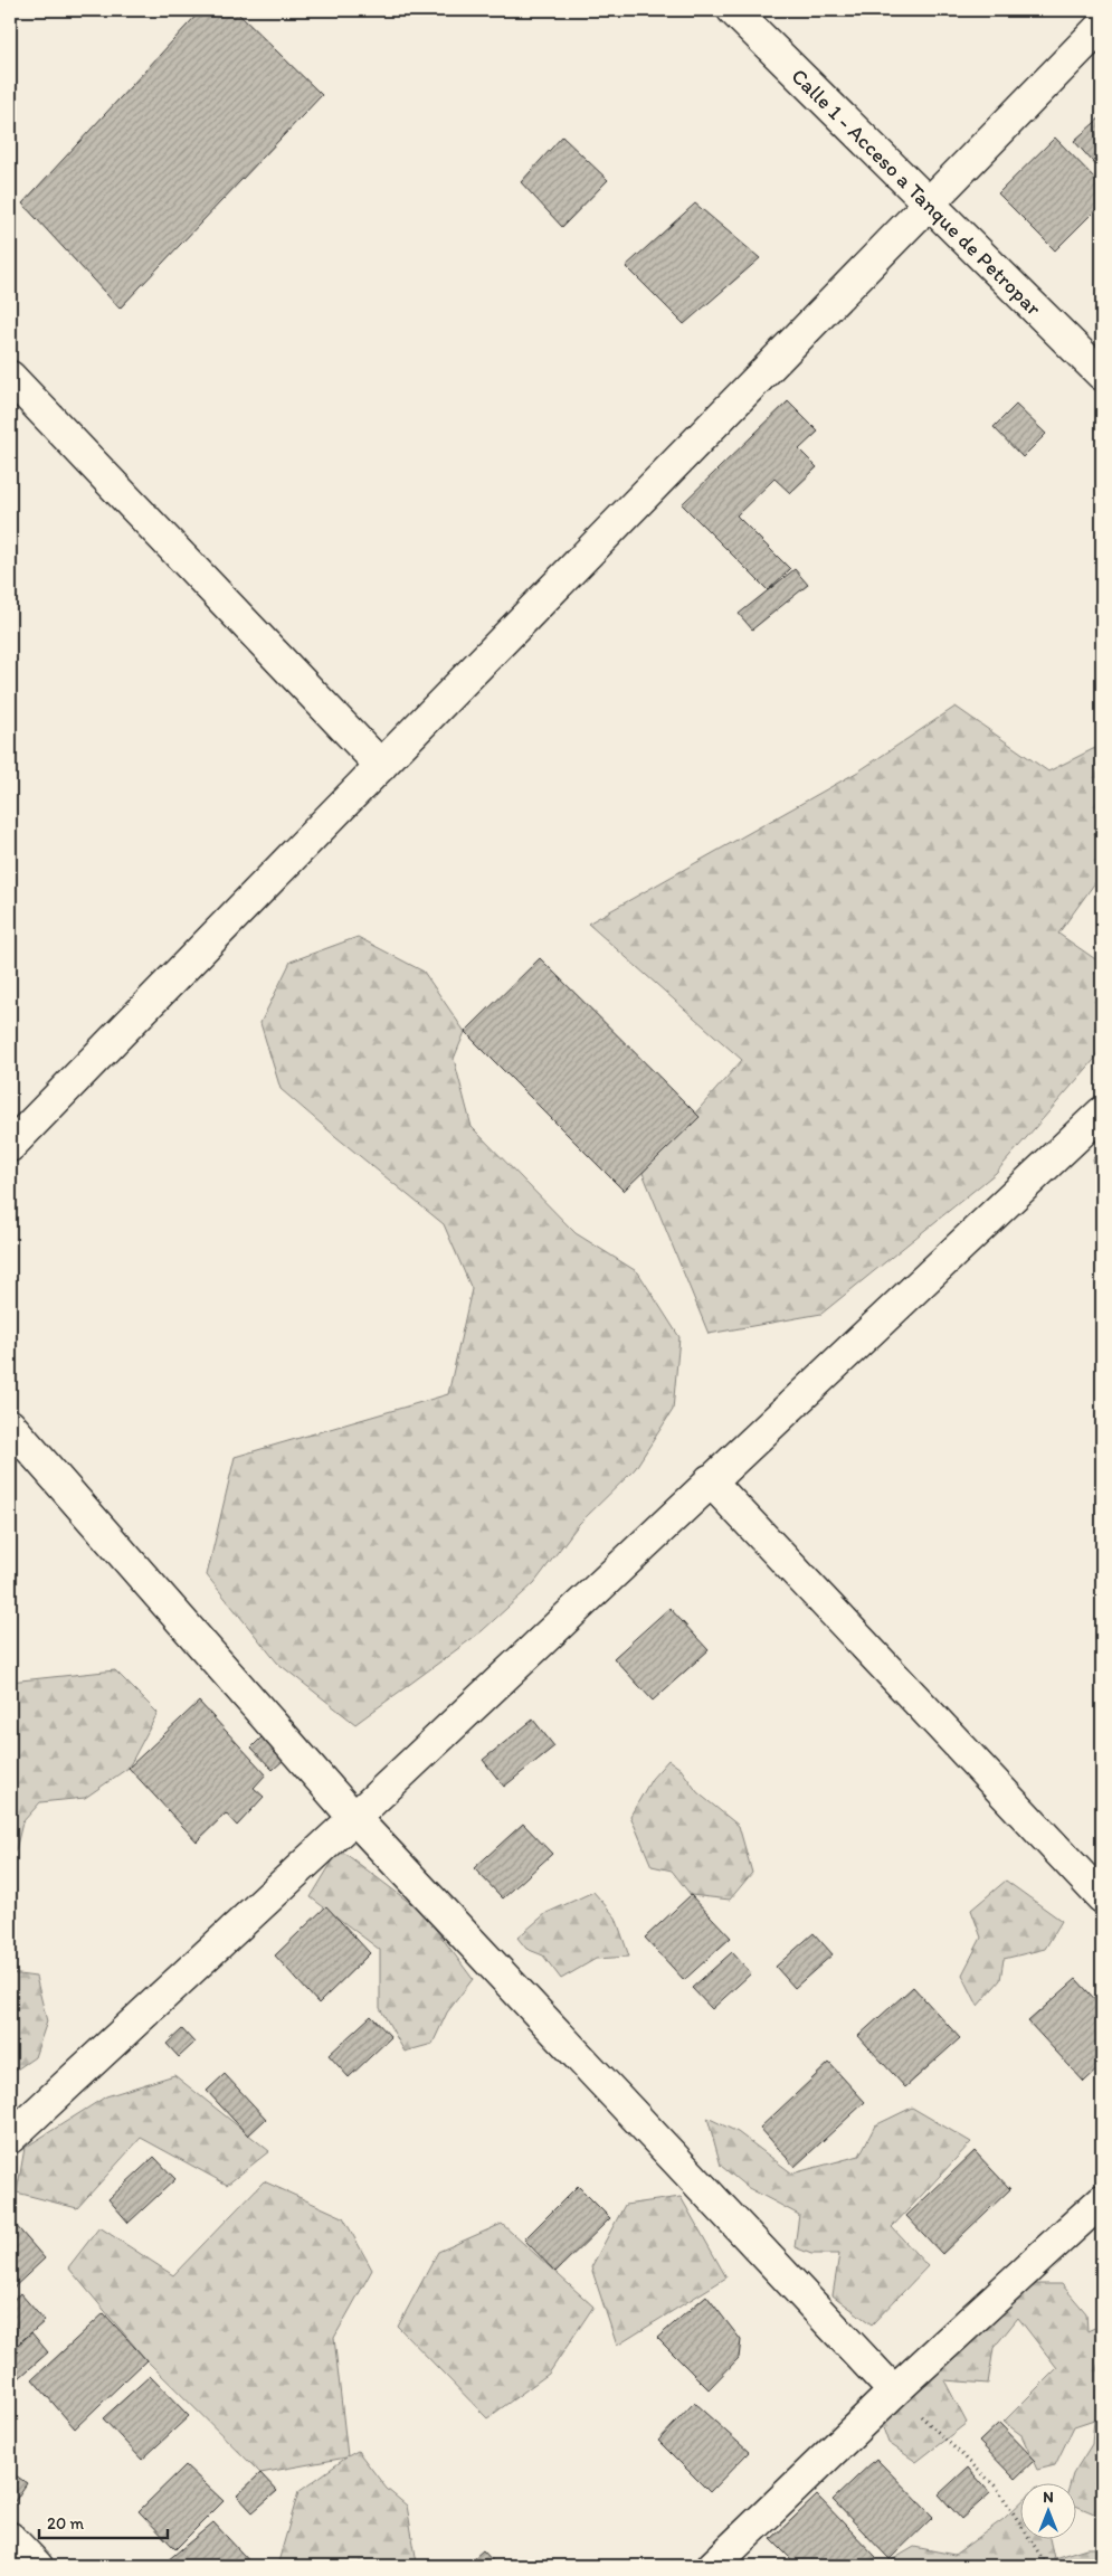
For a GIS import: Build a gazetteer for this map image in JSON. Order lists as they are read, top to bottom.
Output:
{
  "streets": {
    "street": ["Calle 1 - Acceso a Tanque de Petropar"]
  },
  "scale_bar": "20 m",
  "north": "top"
}
